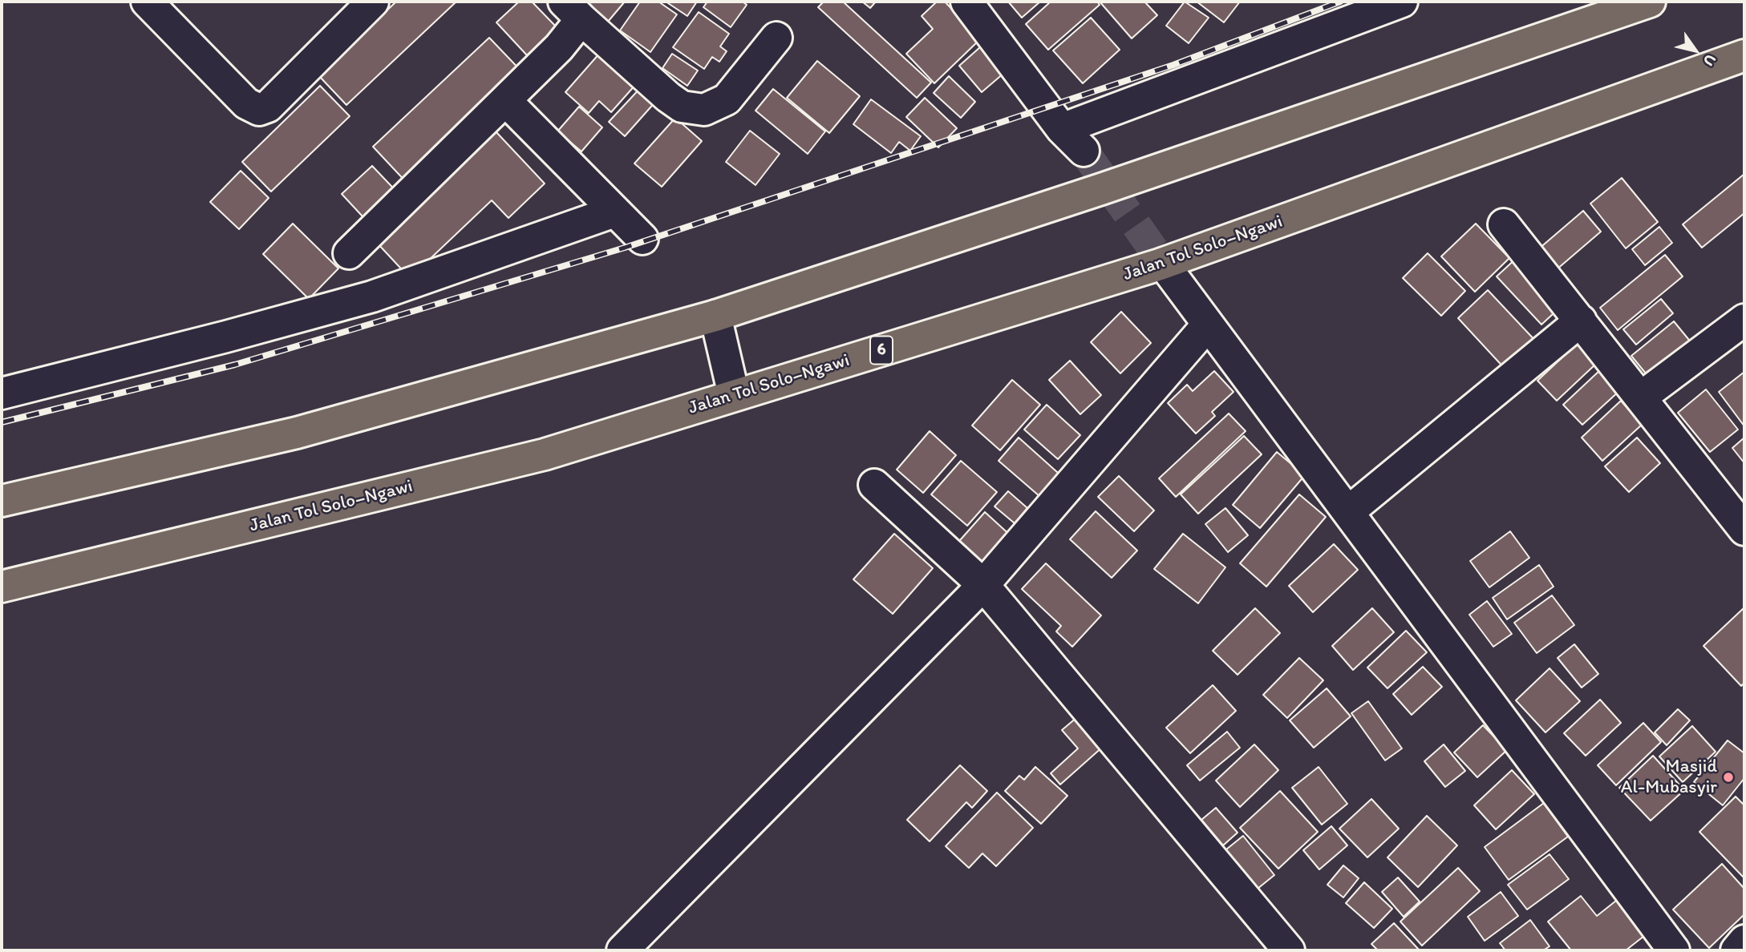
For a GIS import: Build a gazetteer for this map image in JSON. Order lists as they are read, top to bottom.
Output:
{
  "streets": {
    "highway": ["Jalan Tol Solo–Ngawi", "6"]
  },
  "places": ["Masjid Al-Mubasyir"],
  "north": "bottom right"
}
